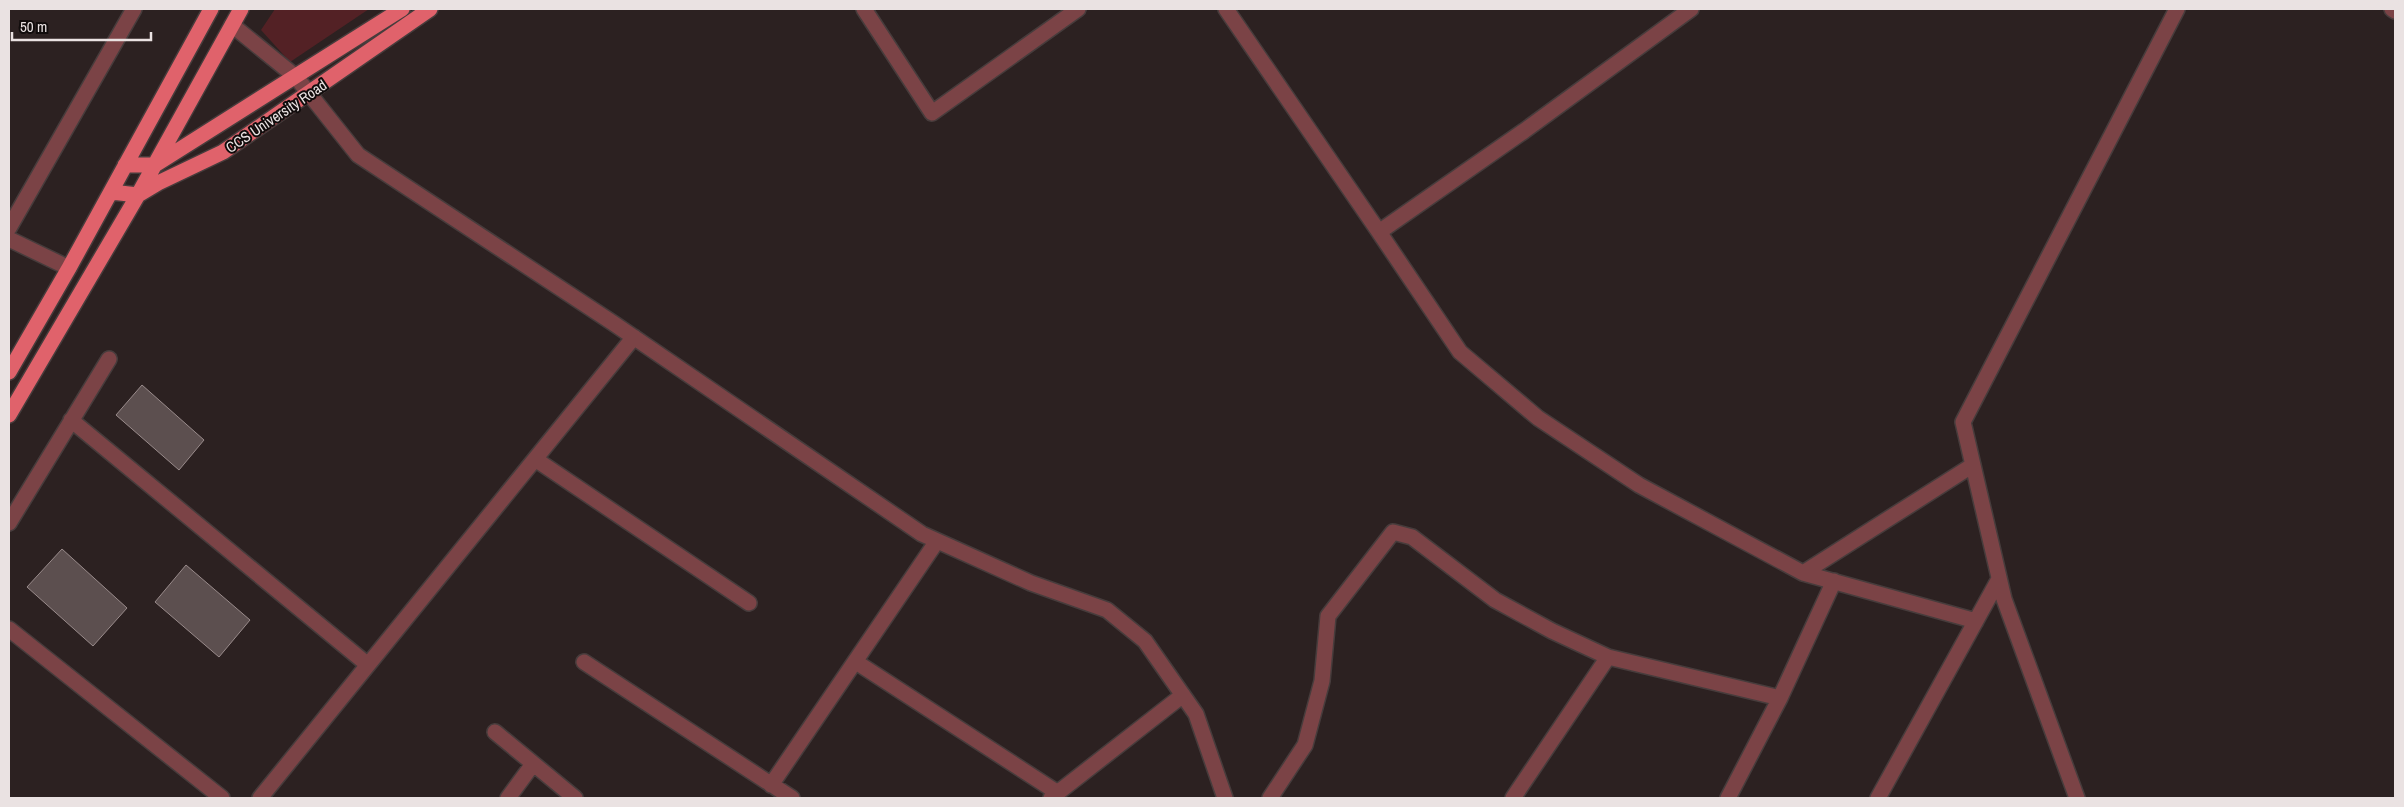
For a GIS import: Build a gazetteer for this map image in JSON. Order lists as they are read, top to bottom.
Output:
{
  "streets": {
    "highway": ["CCS University Road"]
  },
  "scale_bar": "50 m"
}
